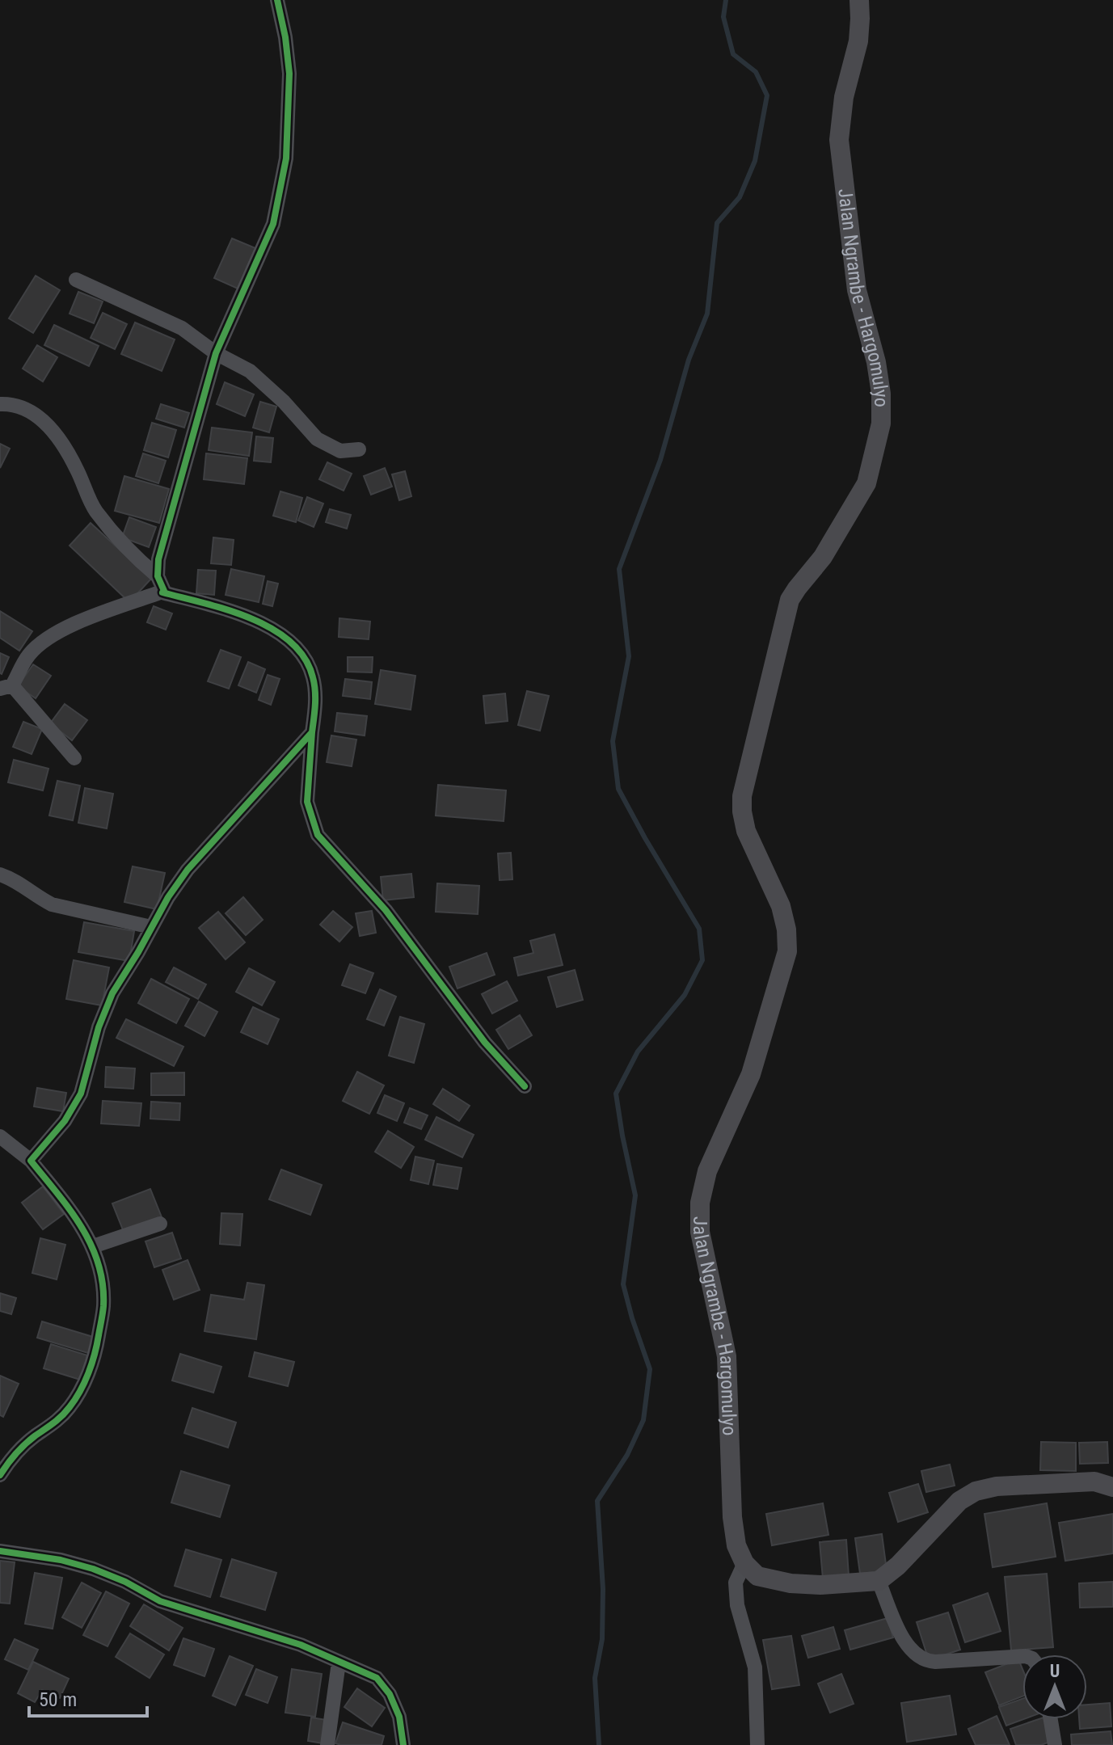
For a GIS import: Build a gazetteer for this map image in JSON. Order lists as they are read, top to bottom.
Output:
{
  "streets": {
    "main road": ["Jalan Ngrambe - Hargomulyo"]
  },
  "scale_bar": "50 m",
  "north": "top"
}
